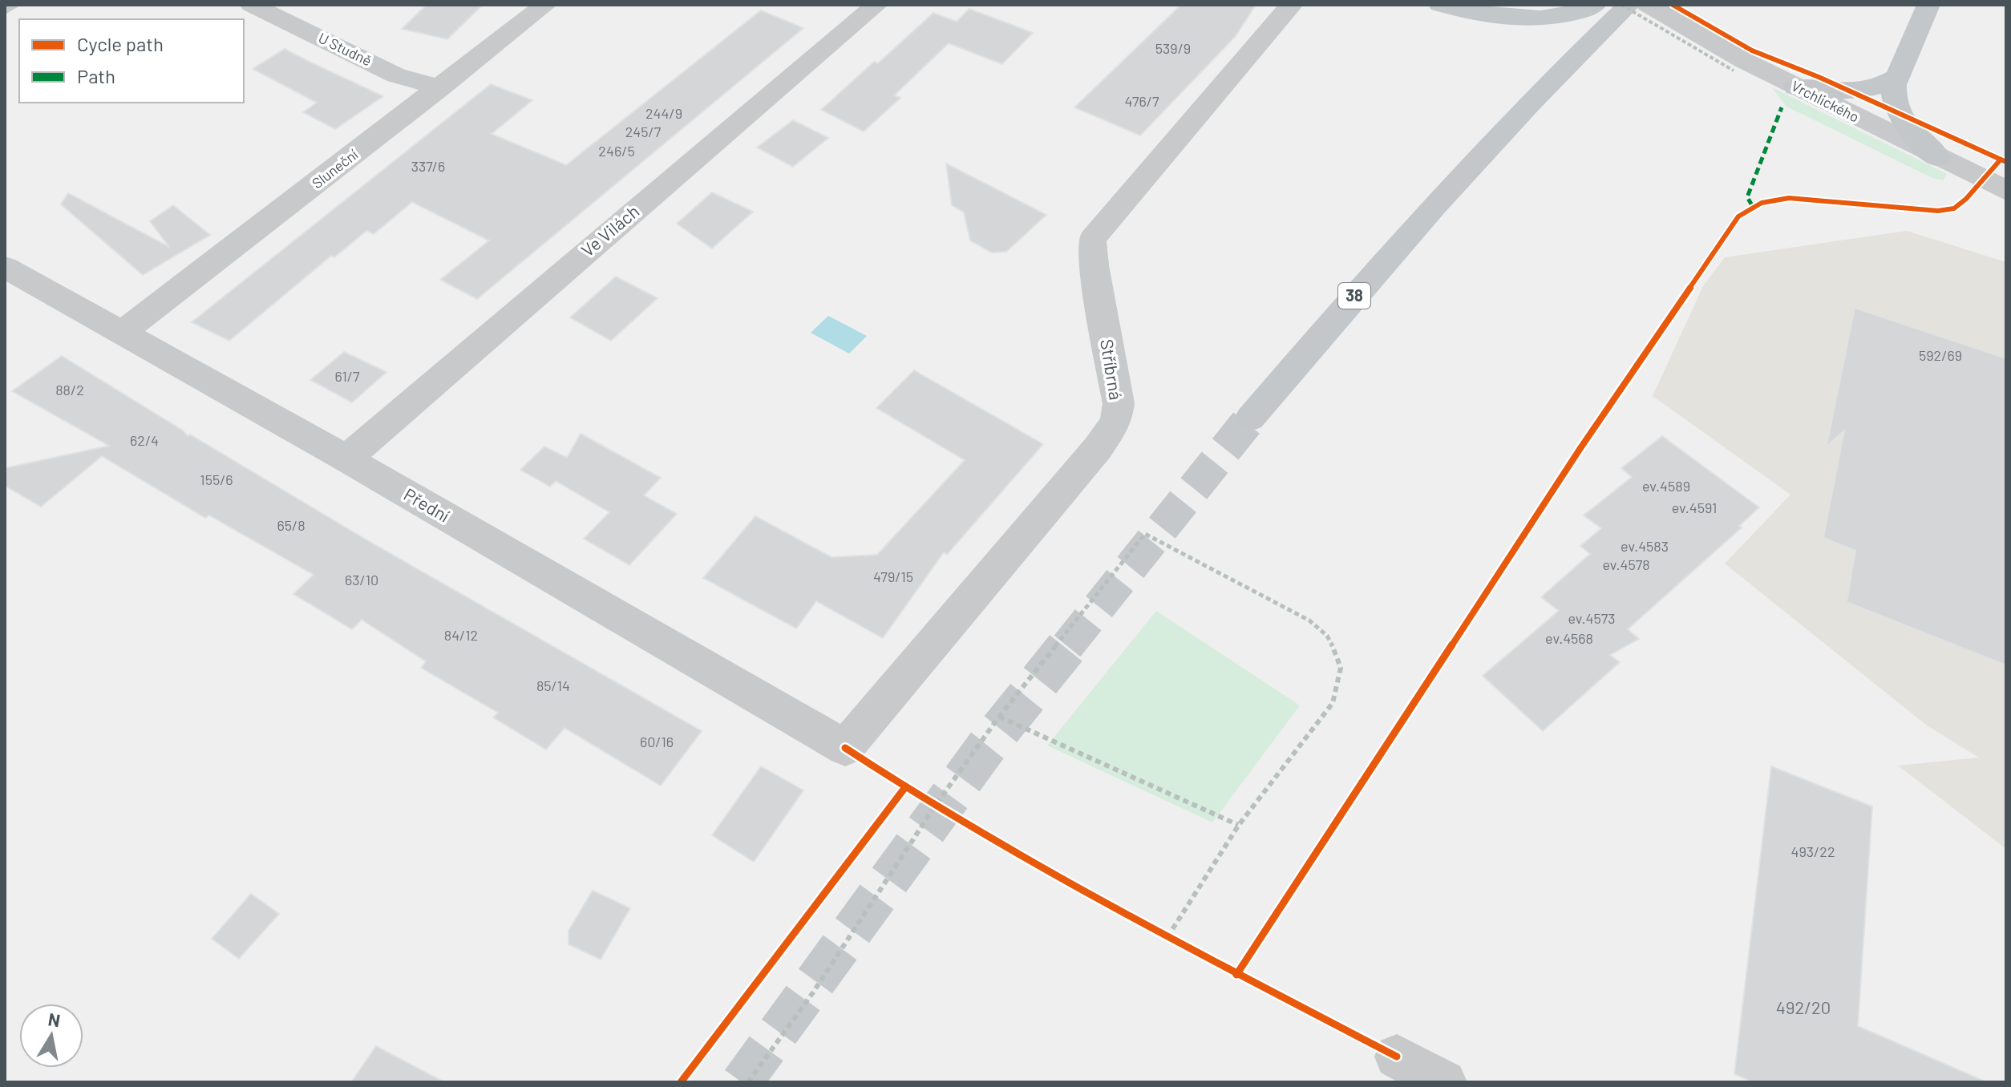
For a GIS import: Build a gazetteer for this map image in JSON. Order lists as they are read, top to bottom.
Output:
{
  "streets": {
    "main road": ["38"],
    "street": [
      "U Studně",
      "Vrchlického",
      "Sluneční",
      "Ve Vilách",
      "Stříbrná",
      "Přední"
    ]
  },
  "crossings": [
    ["U Studně", "Sluneční"],
    ["Sluneční", "Přední"],
    ["Ve Vilách", "Přední"],
    ["Stříbrná", "Přední"]
  ],
  "house_numbers": [
    "539/9",
    "476/7",
    "244/9",
    "245/7",
    "246/5",
    "337/6",
    "592/69",
    "61/7",
    "88/2",
    "62/4",
    "155/6",
    "ev.4589",
    "ev.4591",
    "65/8",
    "ev.4583",
    "ev.4578",
    "479/15",
    "63/10",
    "ev.4573",
    "84/12",
    "ev.4568",
    "85/14",
    "60/16",
    "493/22",
    "492/20"
  ],
  "legend": ["Cycle path", "Path"],
  "north": "top"
}
